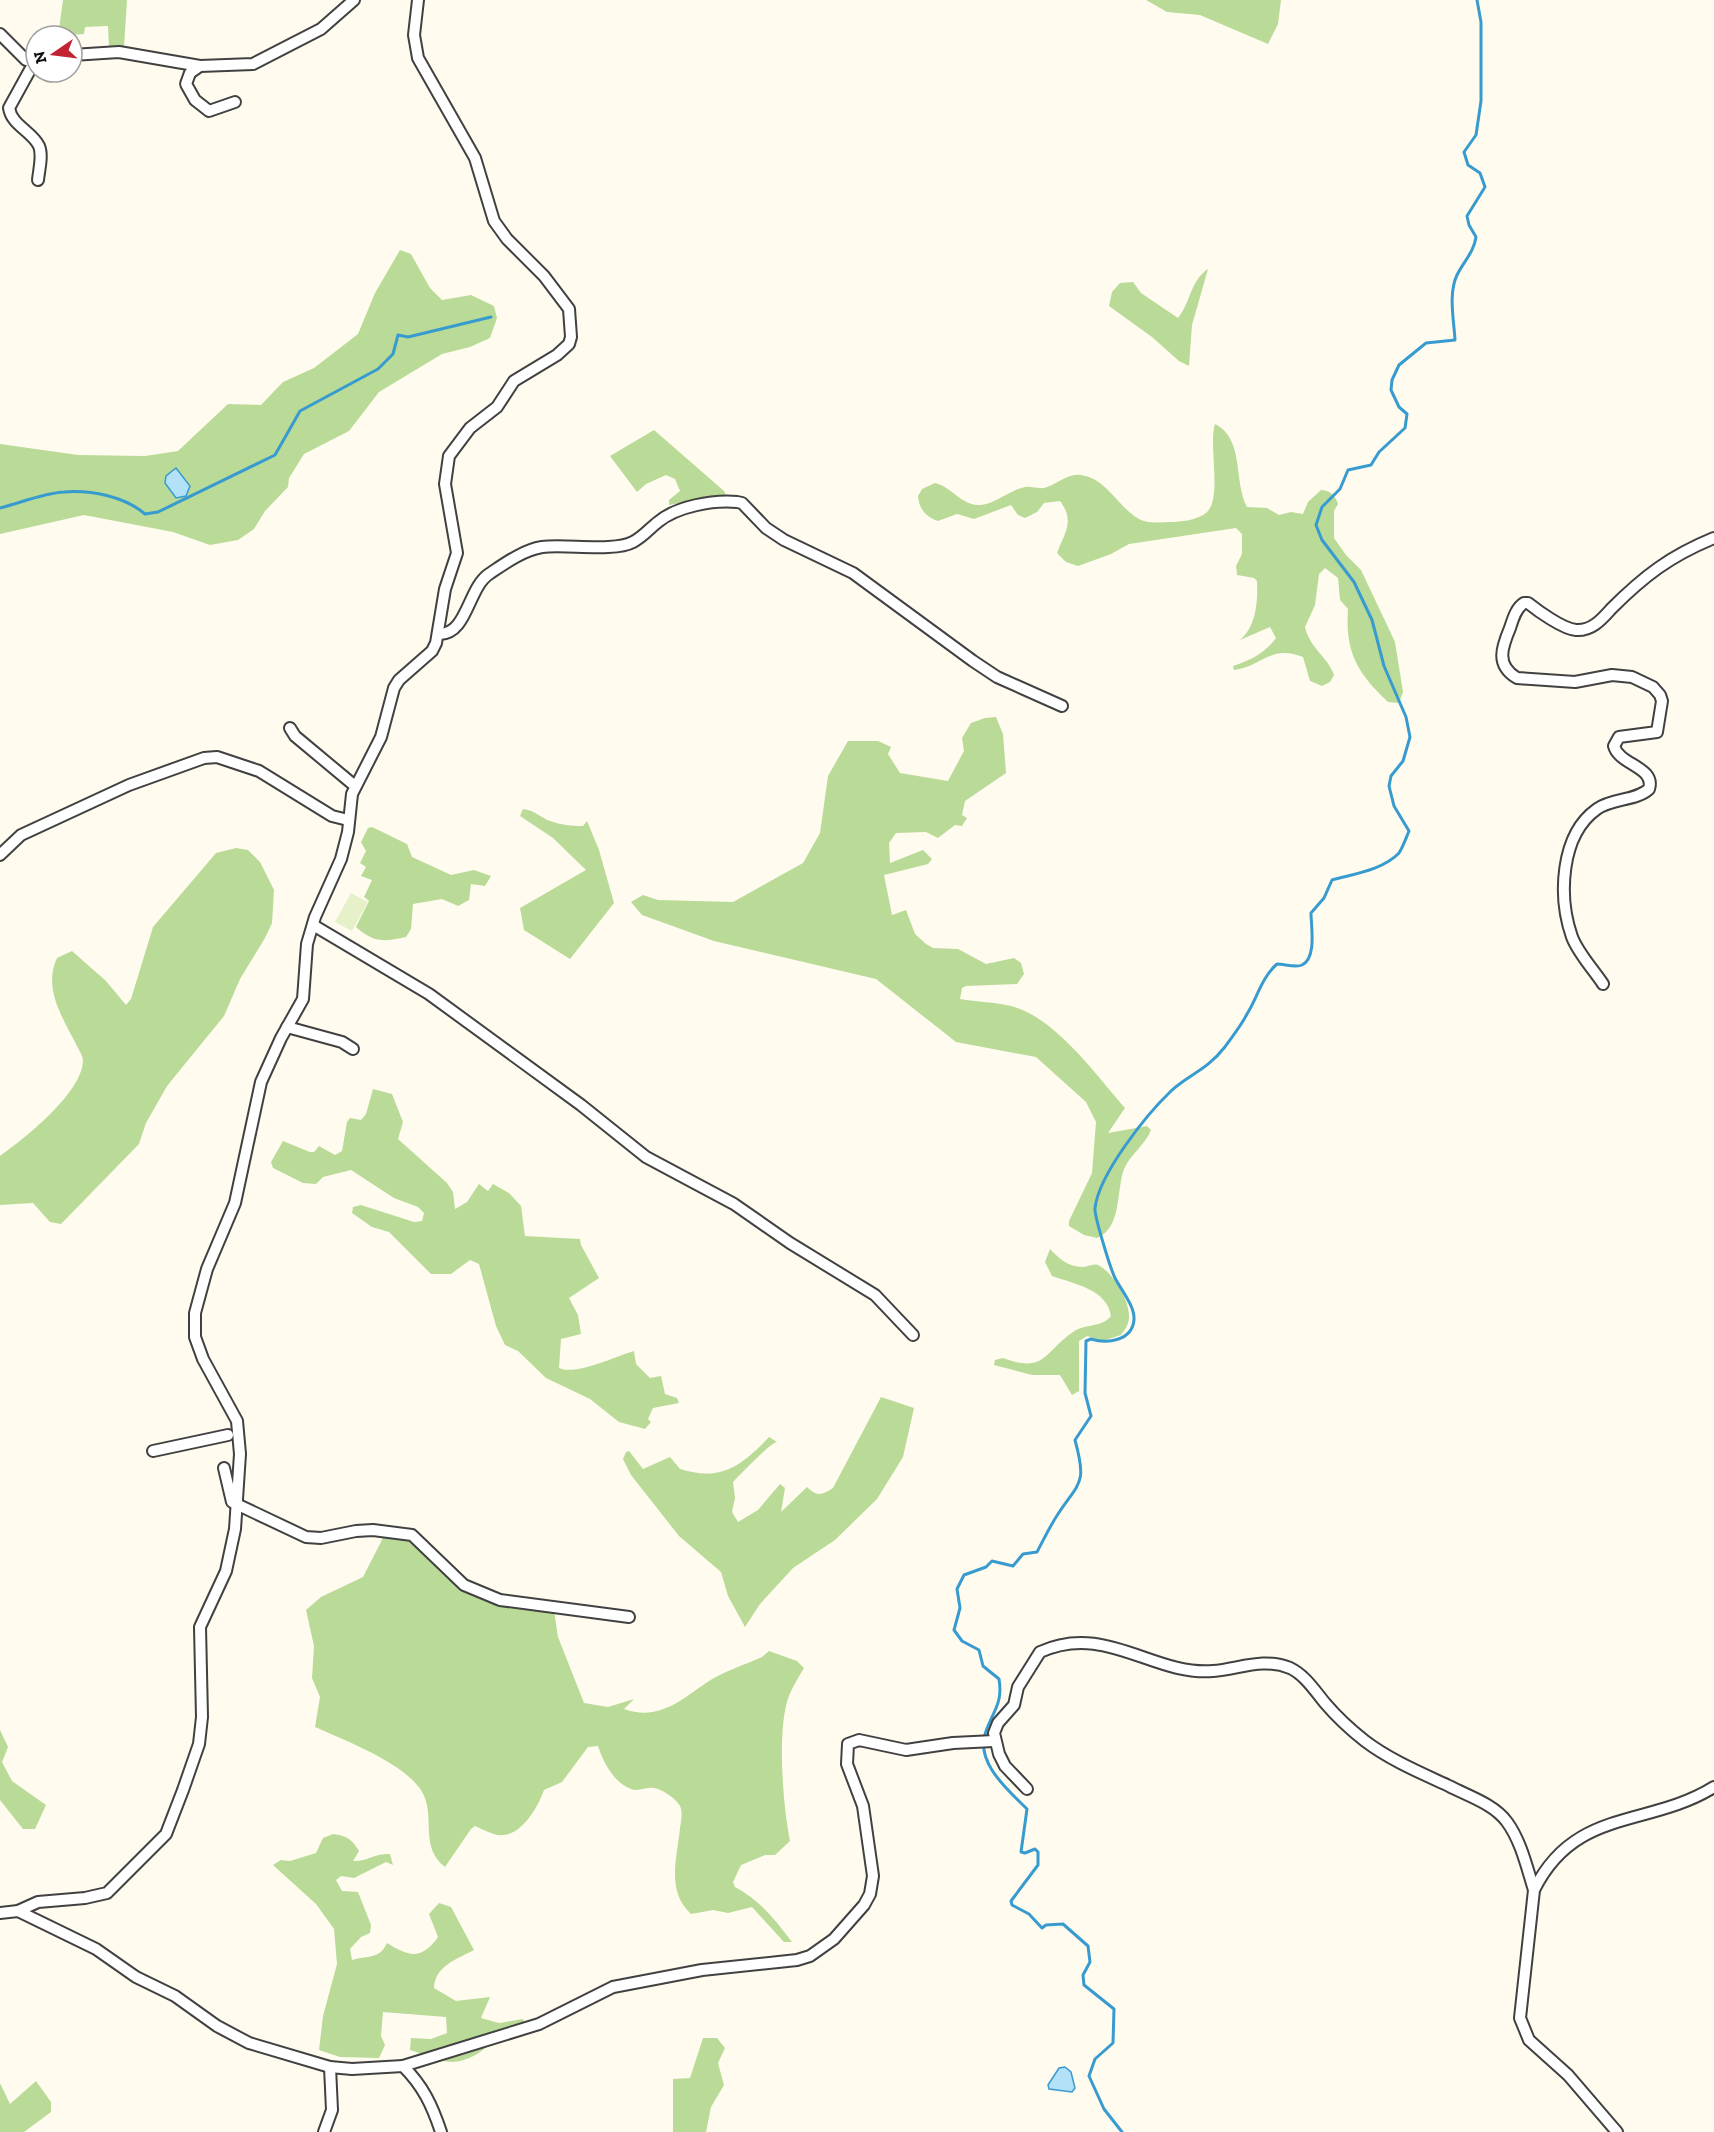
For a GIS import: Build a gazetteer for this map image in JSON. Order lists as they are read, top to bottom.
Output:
{
  "north": "left"
}
